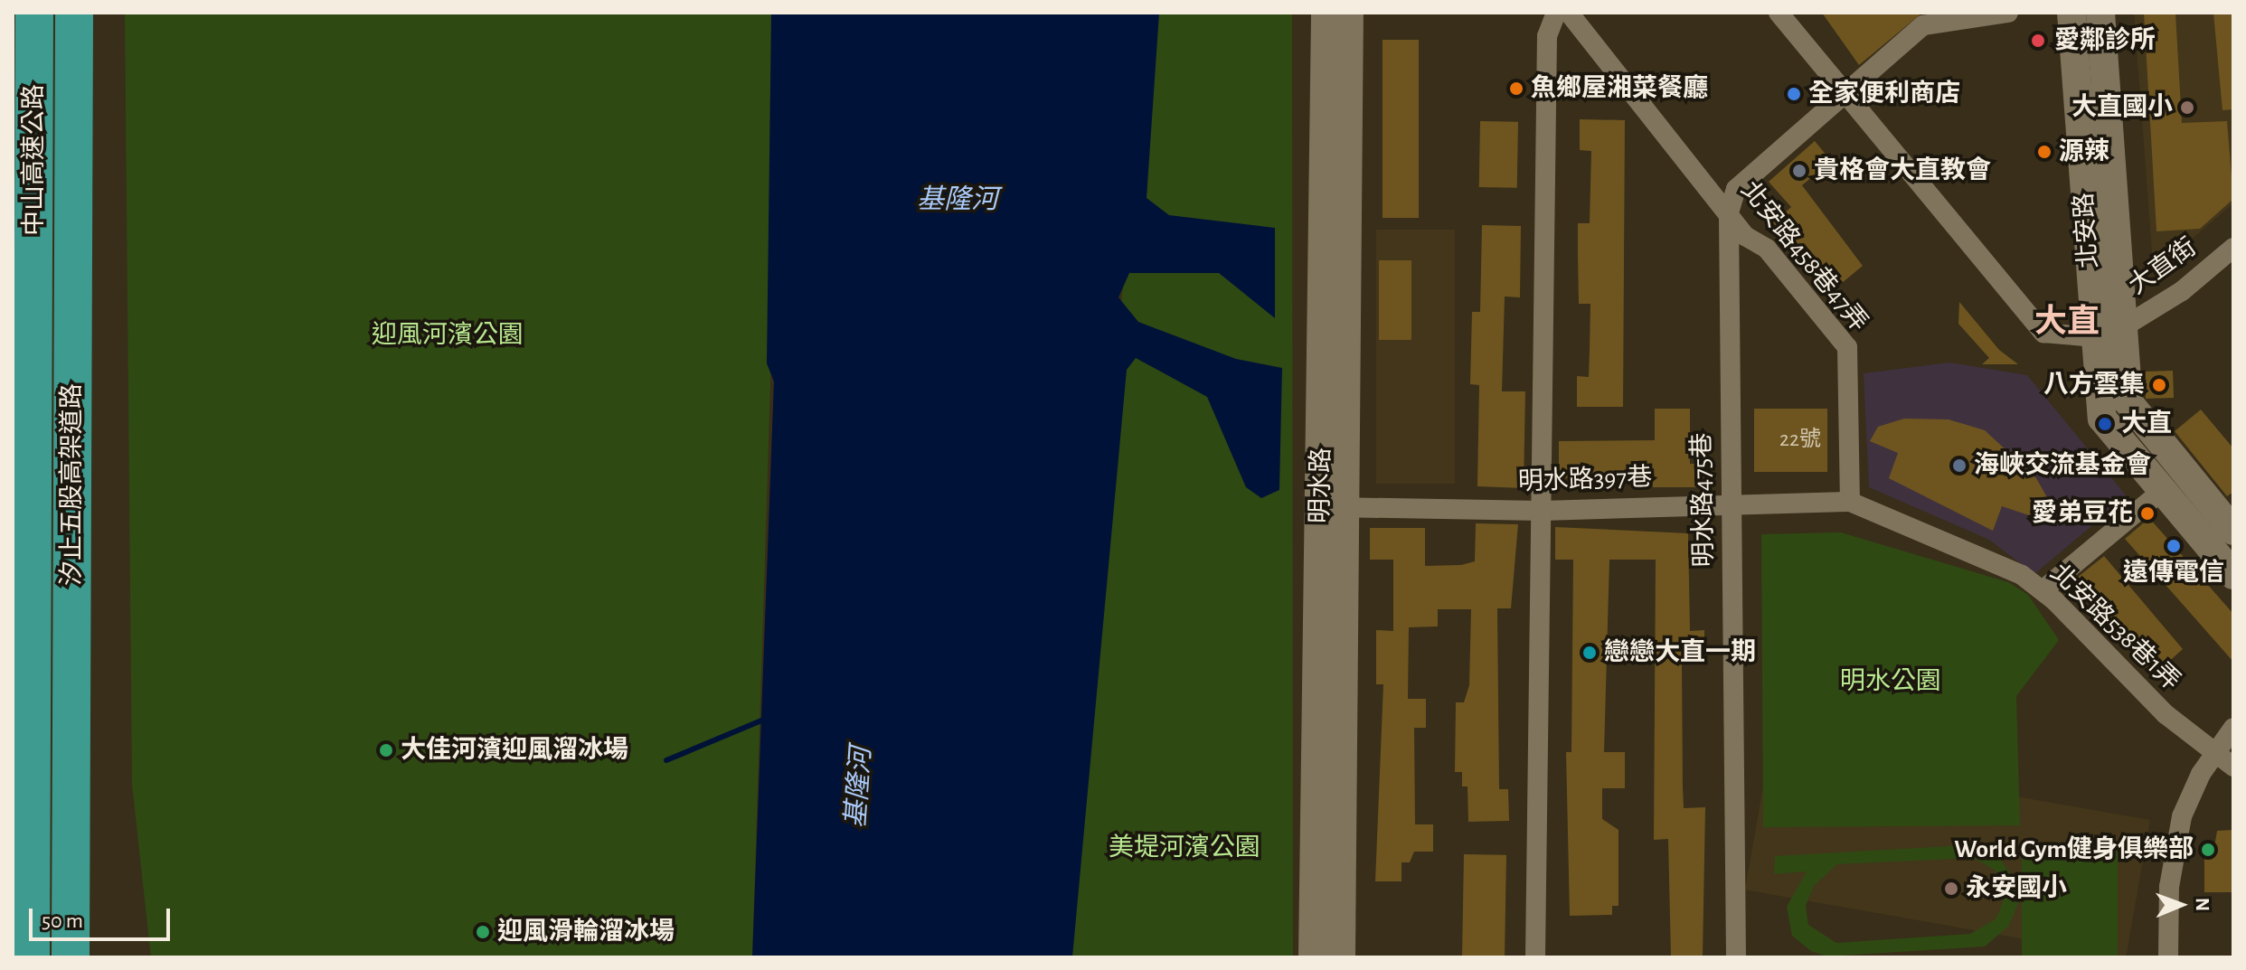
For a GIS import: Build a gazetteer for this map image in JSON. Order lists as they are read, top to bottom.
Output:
{
  "streets": {
    "highway": ["中山高速公路", "汐止五股高架道路"],
    "main road": ["北安路", "明水路"],
    "street": [
      "北安路458巷47弄",
      "大直街",
      "明水路397巷",
      "明水路475巷",
      "北安路538巷1弄"
    ]
  },
  "crossings": [
    ["北安路", "大直街"],
    ["北安路458巷47弄", "明水路397巷"],
    ["北安路458巷47弄", "明水路475巷"],
    ["北安路458巷47弄", "北安路538巷1弄"],
    ["明水路397巷", "明水路"],
    ["明水路397巷", "明水路475巷"],
    ["明水路397巷", "北安路538巷1弄"]
  ],
  "districts": ["大直"],
  "water": ["基隆河"],
  "parks": ["迎風河濱公園", "明水公園", "美堤河濱公園"],
  "places": [
    "愛鄰診所",
    "魚鄉屋湘菜餐廳",
    "全家便利商店",
    "大直國小",
    "源辣",
    "貴格會大直教會",
    "八方雲集",
    "大直",
    "海峽交流基金會",
    "愛弟豆花",
    "遠傳電信",
    "戀戀大直一期",
    "大佳河濱迎風溜冰場",
    "World Gym健身俱樂部",
    "永安國小",
    "迎風滑輪溜冰場"
  ],
  "house_numbers": ["22號"],
  "scale_bar": "50 m",
  "north": "right"
}
